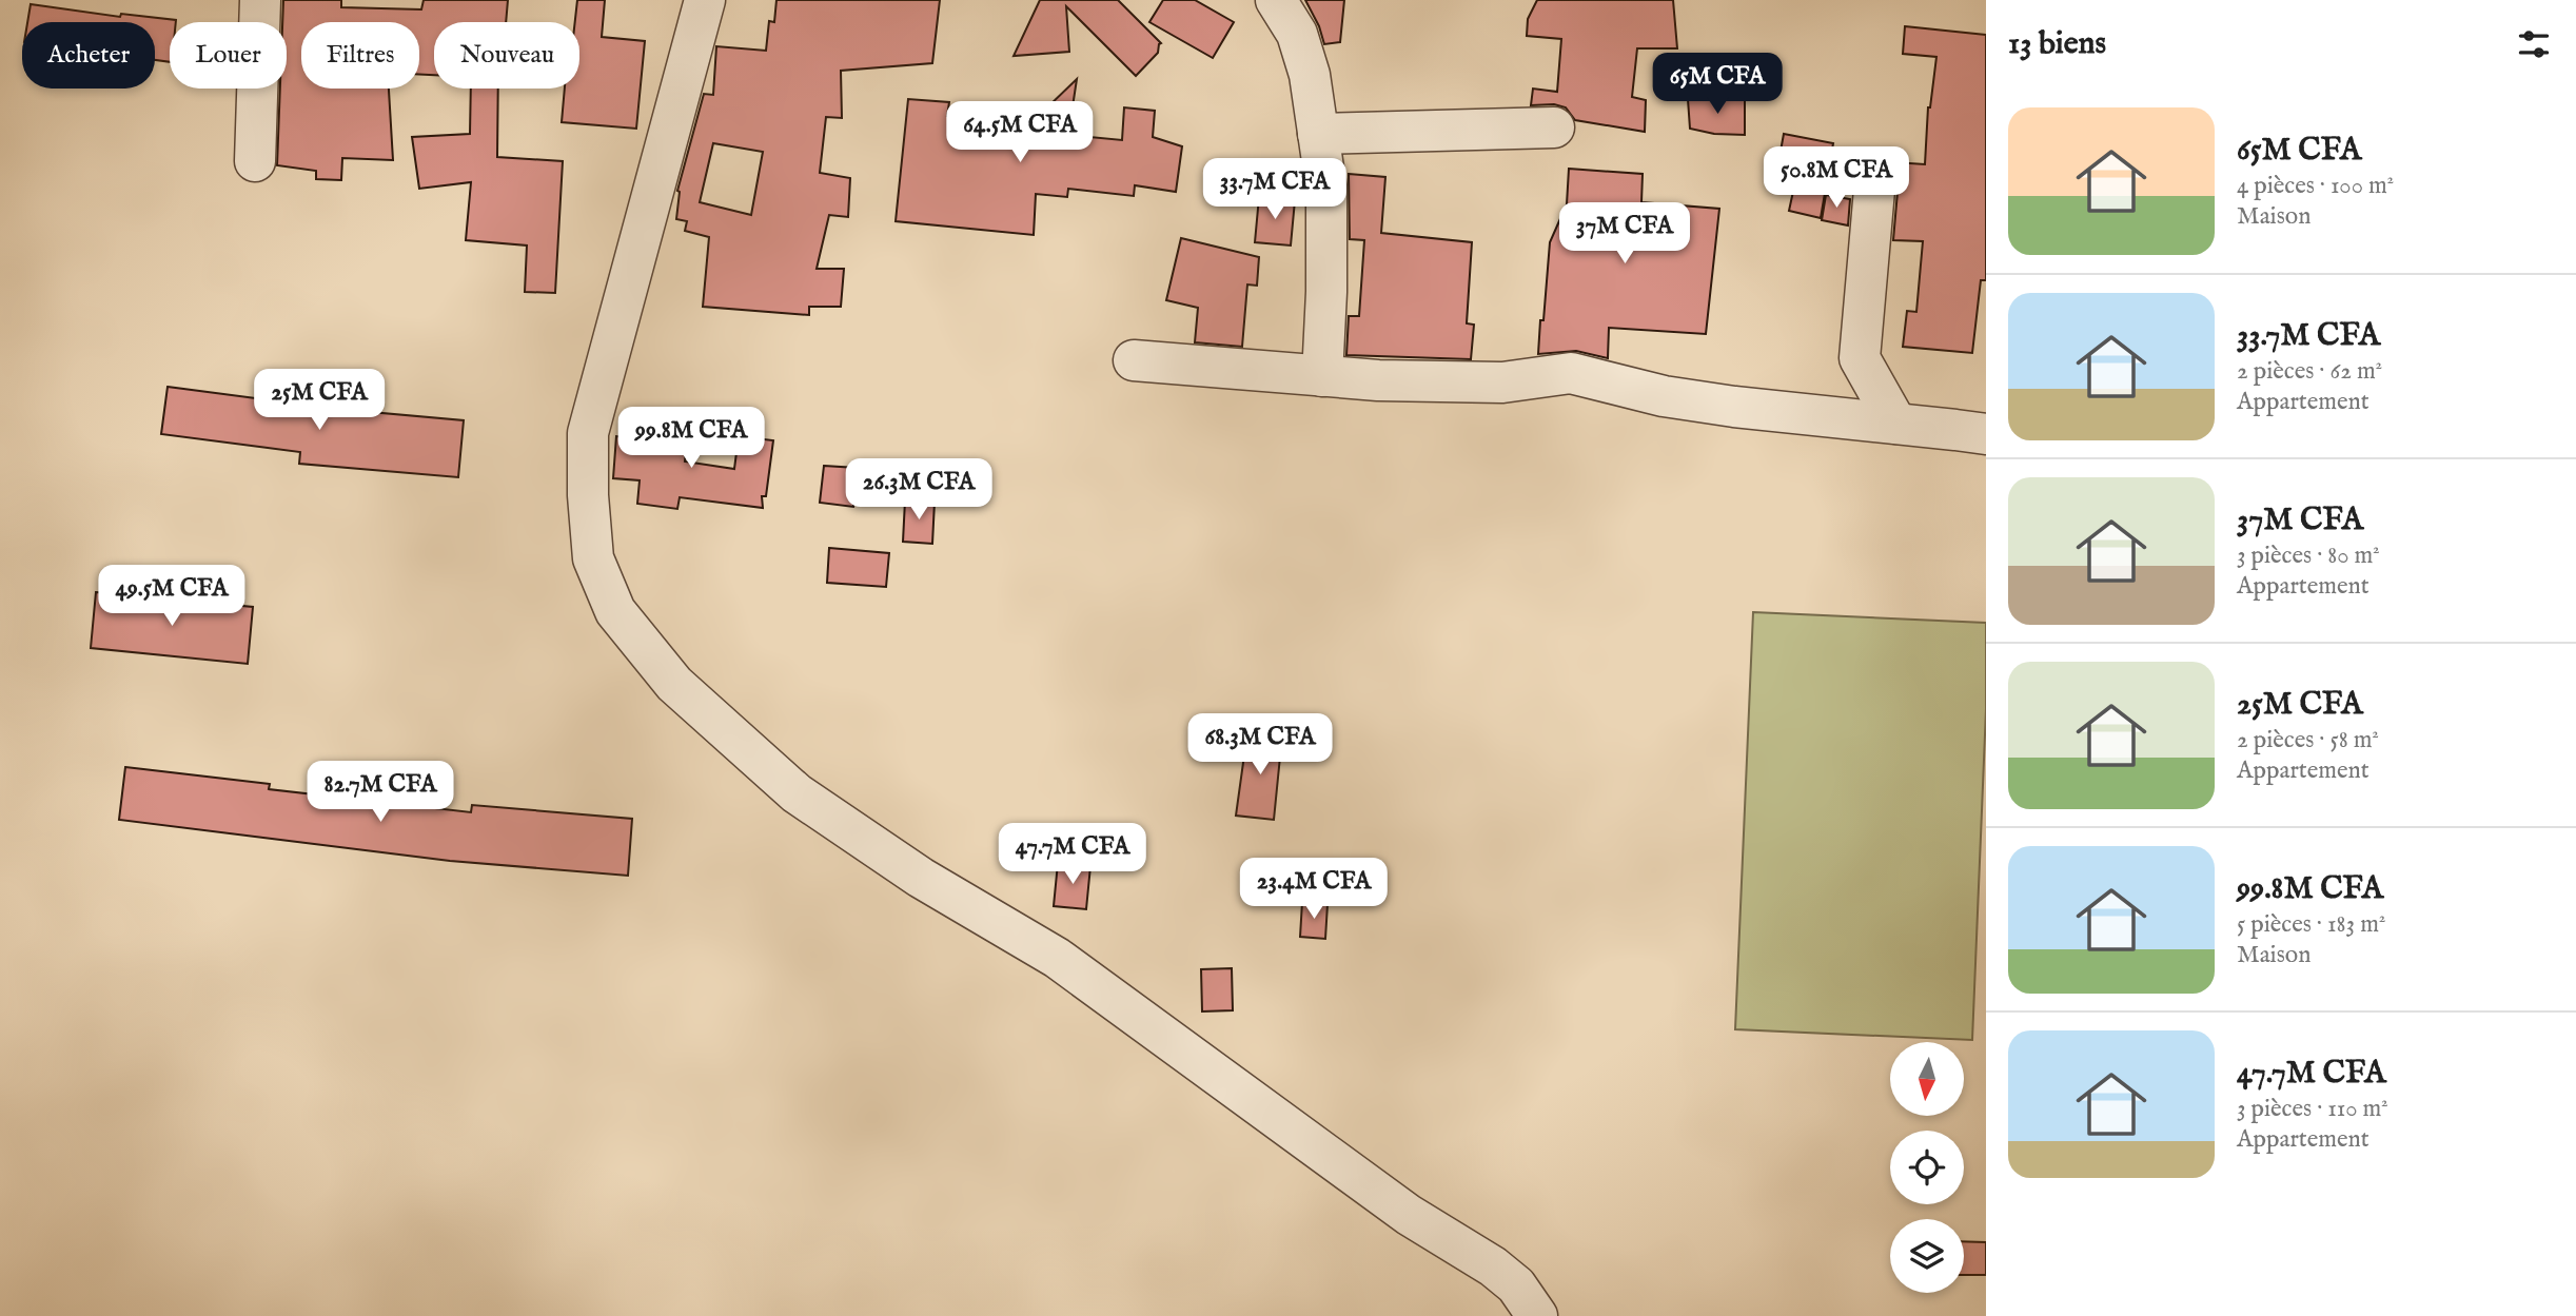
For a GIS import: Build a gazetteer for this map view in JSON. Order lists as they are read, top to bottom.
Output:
{
  "north": "bottom",
  "page": {
    "heading": "13 biens",
    "chip": [
      "Acheter",
      "Louer",
      "Filtres",
      "Nouveau"
    ],
    "price": [
      "65M CFA",
      "64.5M CFA",
      "50.8M CFA",
      "33.7M CFA",
      "37M CFA",
      "25M CFA",
      "99.8M CFA",
      "26.3M CFA",
      "49.5M CFA",
      "68.3M CFA",
      "82.7M CFA",
      "47.7M CFA",
      "23.4M CFA"
    ],
    "list": [
      {
        "name": "65M CFA",
        "note": "4 pièces · 100 m² · Maison"
      },
      {
        "name": "33.7M CFA",
        "note": "2 pièces · 62 m² · Appartement"
      },
      {
        "name": "37M CFA",
        "note": "3 pièces · 80 m² · Appartement"
      },
      {
        "name": "25M CFA",
        "note": "2 pièces · 58 m² · Appartement"
      },
      {
        "name": "99.8M CFA",
        "note": "5 pièces · 183 m² · Maison"
      },
      {
        "name": "47.7M CFA",
        "note": "3 pièces · 110 m² · Appartement"
      }
    ]
  }
}
